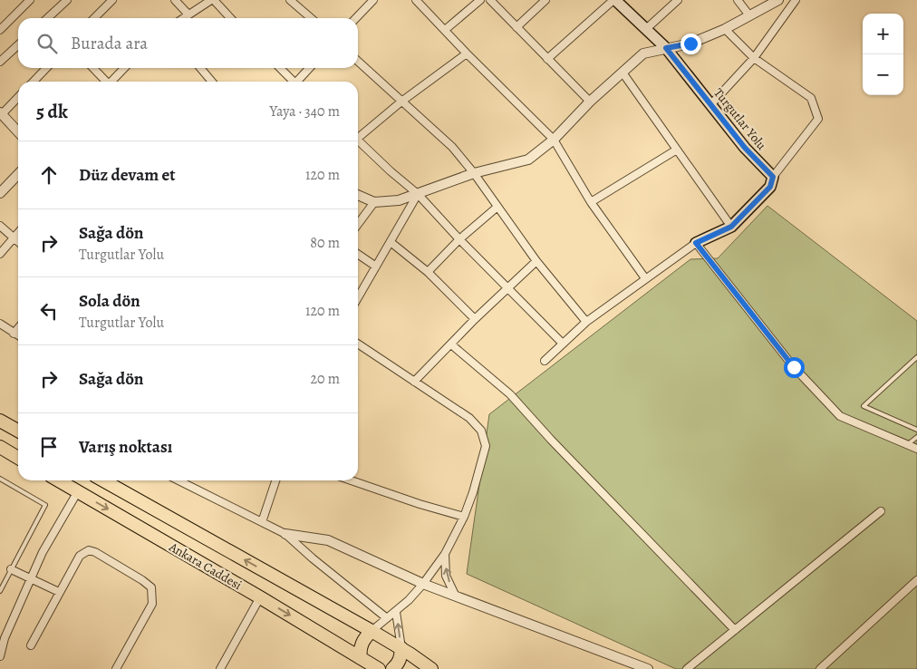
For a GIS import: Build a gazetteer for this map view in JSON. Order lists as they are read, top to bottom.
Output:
{
  "streets": {
    "highway": ["Ankara Caddesi"],
    "main road": ["Turgutlar Yolu"]
  },
  "page": {
    "map_buttons": ["+", "−"],
    "search": "Burada ara",
    "heading": ["5 dk", "Yaya · 340 m"],
    "list": [
      ["Düz devam et", "120 m"],
      ["Sağa dön", "Turgutlar Yolu", "80 m"],
      ["Sola dön", "Turgutlar Yolu", "120 m"],
      ["Sağa dön", "20 m"],
      "Varış noktası"
    ]
  }
}
